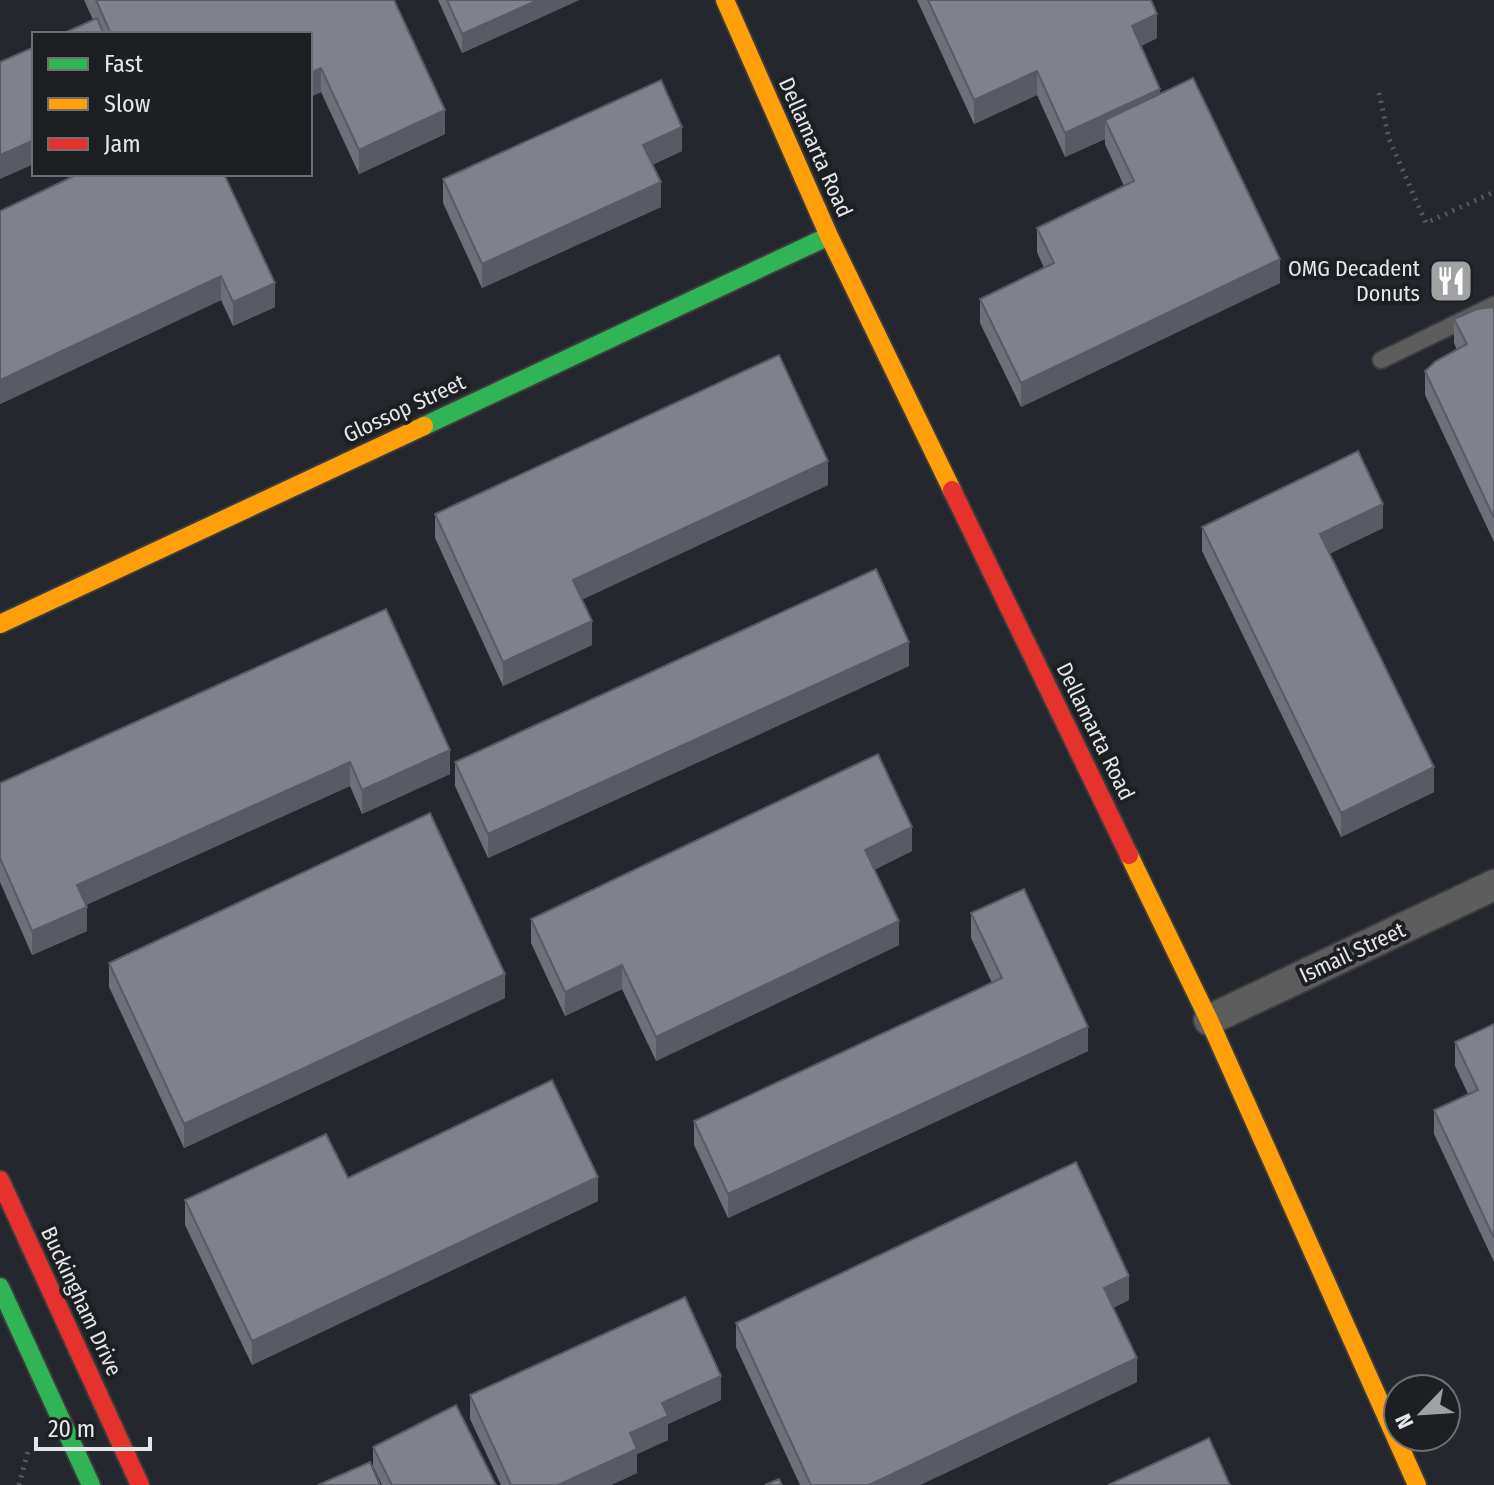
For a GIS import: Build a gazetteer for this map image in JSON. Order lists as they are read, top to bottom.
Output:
{
  "streets": {
    "street": [
      "Dellamarta Road",
      "Glossop Street",
      "Ismail Street",
      "Buckingham Drive"
    ]
  },
  "crossings": [
    ["Dellamarta Road", "Glossop Street"],
    ["Dellamarta Road", "Ismail Street"]
  ],
  "places": {
    "restaurant": ["OMG Decadent Donuts"]
  },
  "legend": ["Fast", "Slow", "Jam"],
  "scale_bar": "20 m",
  "north": "bottom left"
}
